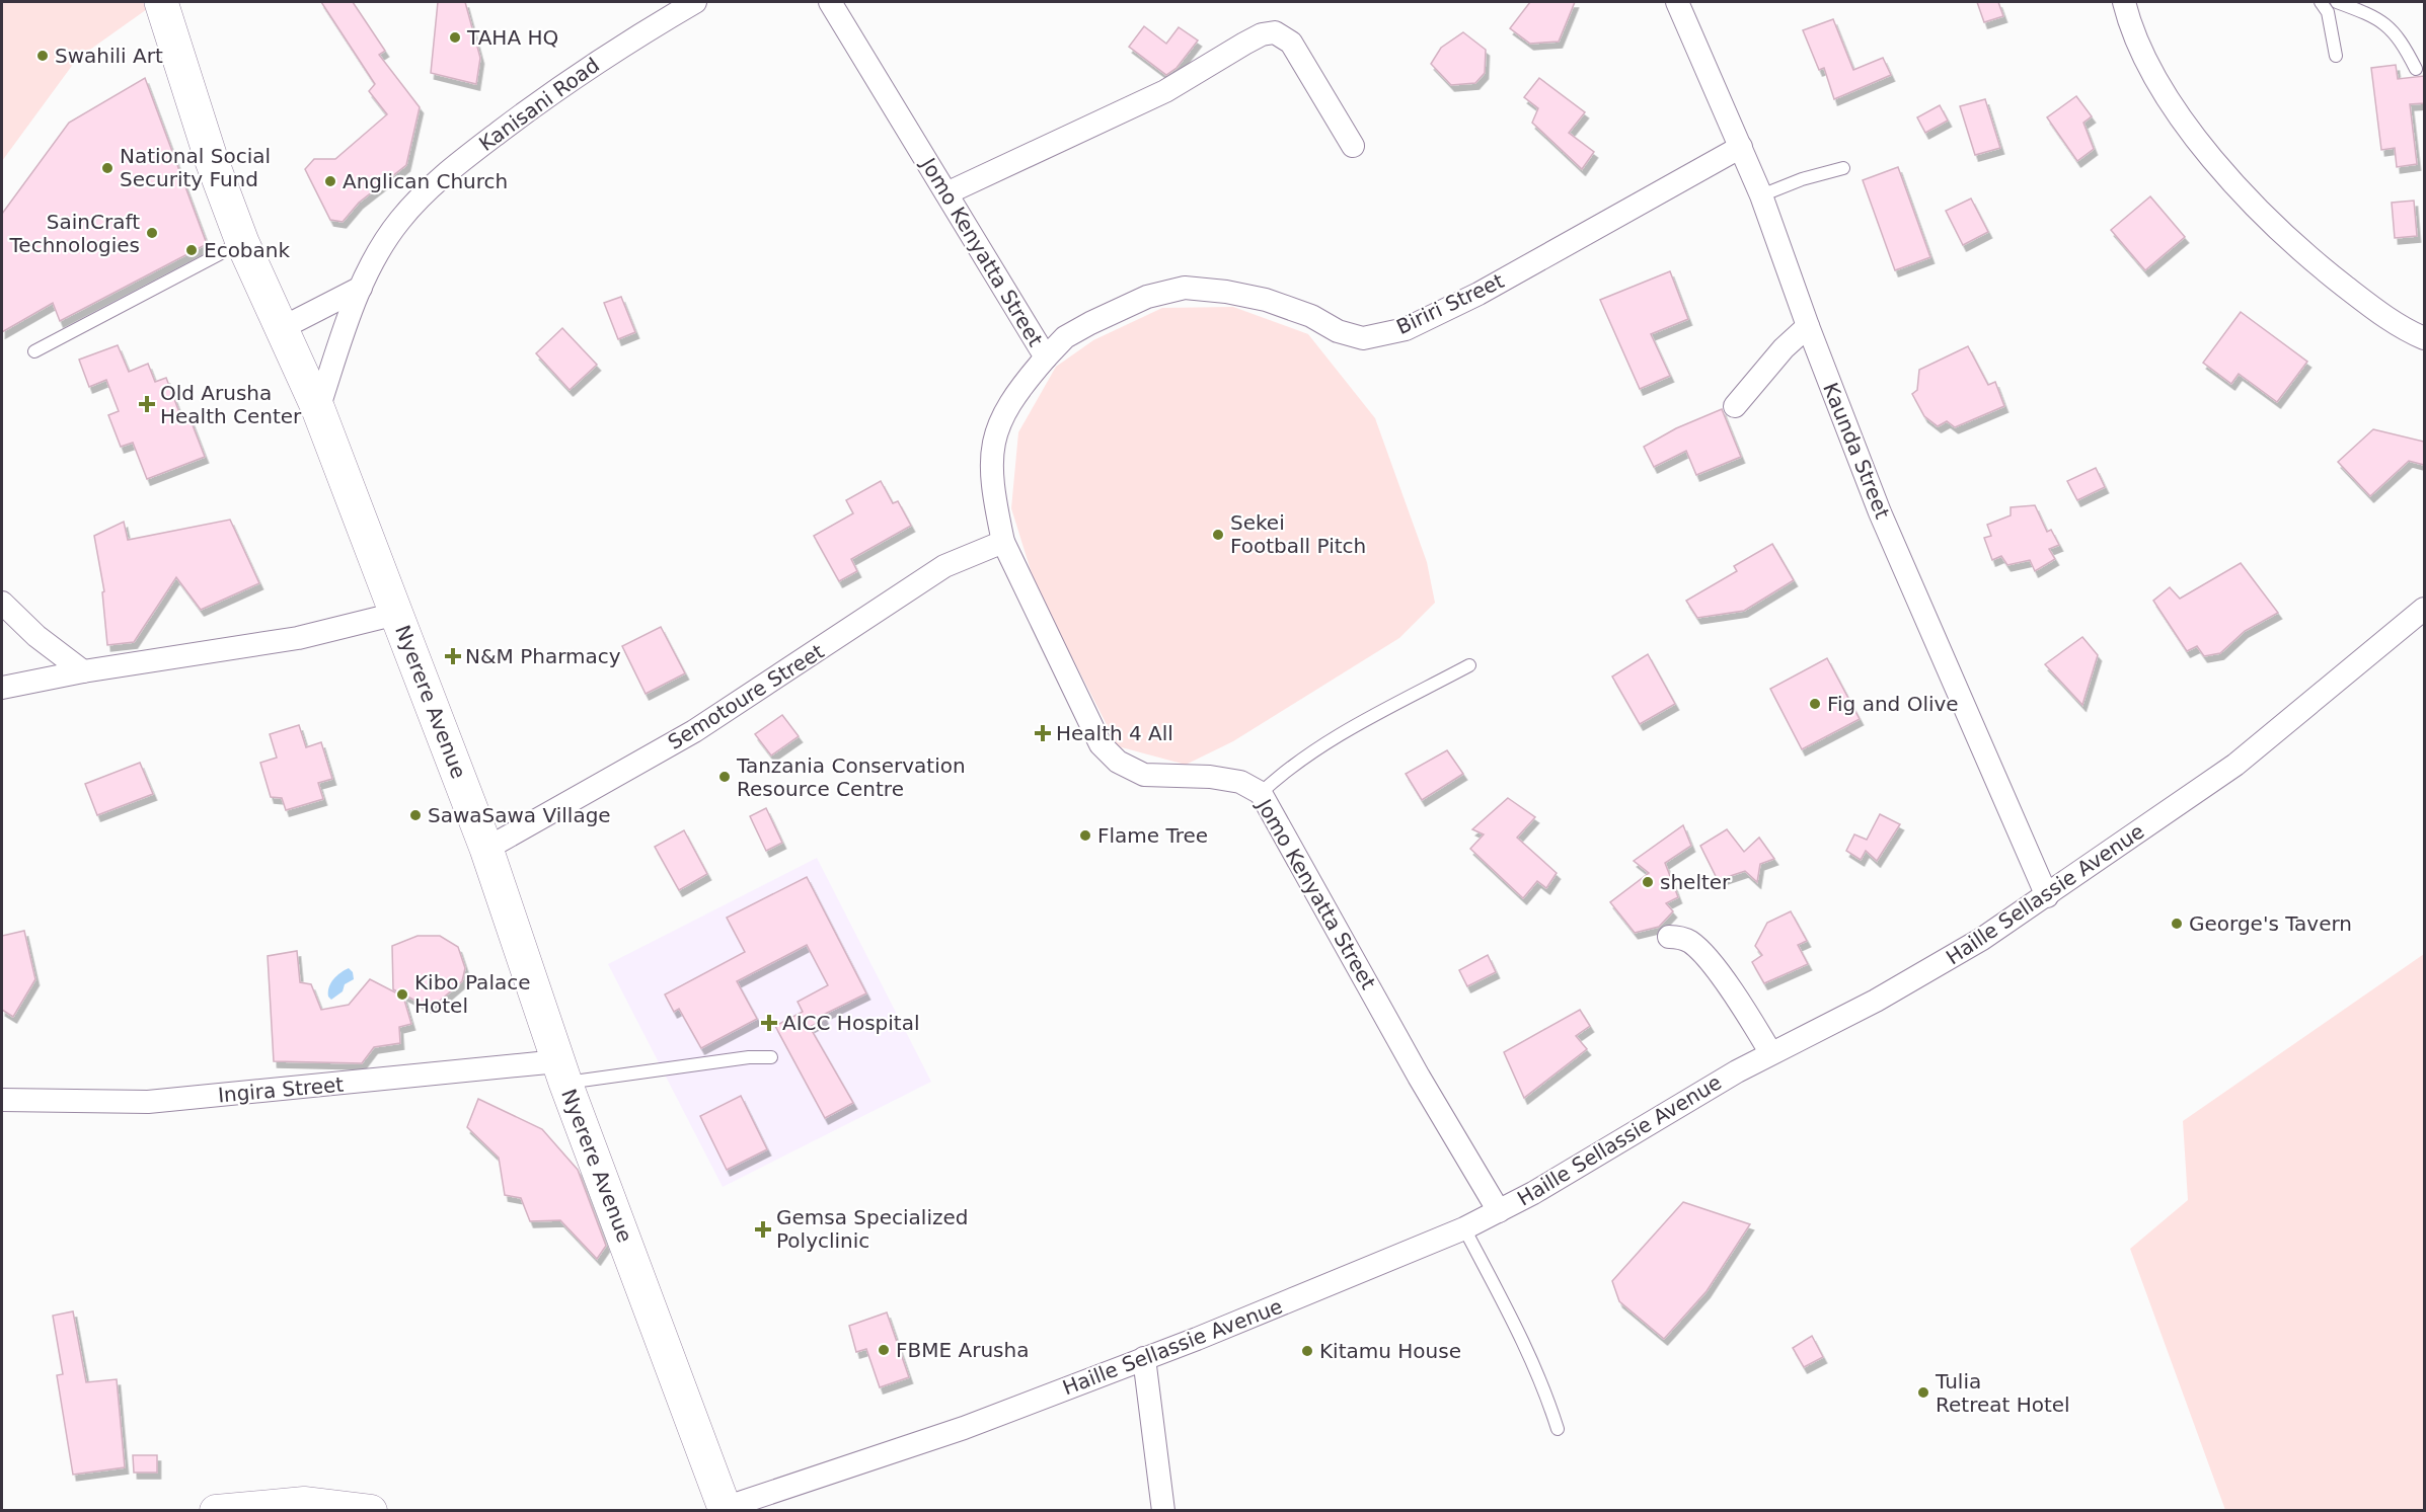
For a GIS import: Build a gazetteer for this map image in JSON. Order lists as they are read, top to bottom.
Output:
{
  "streets": {
    "main road": ["Nyerere Avenue"],
    "street": [
      "Kanisani Road",
      "Jomo Kenyatta Street",
      "Biriri Street",
      "Kaunda Street",
      "Semotoure Street",
      "Haille Sellassie Avenue",
      "Ingira Street"
    ]
  },
  "crossings": [
    ["Kanisani Road", "Nyerere Avenue"],
    ["Jomo Kenyatta Street", "Biriri Street"],
    ["Jomo Kenyatta Street", "Semotoure Street"],
    ["Jomo Kenyatta Street", "Haille Sellassie Avenue"],
    ["Biriri Street", "Kaunda Street"],
    ["Kaunda Street", "Haille Sellassie Avenue"],
    ["Semotoure Street", "Nyerere Avenue"],
    ["Nyerere Avenue", "Haille Sellassie Avenue"],
    ["Nyerere Avenue", "Ingira Street"]
  ],
  "places": {
    "other": [
      "TAHA HQ",
      "Swahili Art",
      "National Social Security Fund",
      "Anglican Church",
      "SainCraft Technologies",
      "Ecobank",
      "Sekei Football Pitch",
      "Fig and Olive",
      "Tanzania Conservation Resource Centre",
      "SawaSawa Village",
      "Flame Tree",
      "shelter",
      "George's Tavern",
      "Kibo Palace Hotel",
      "FBME Arusha",
      "Kitamu House",
      "Tulia Retreat Hotel"
    ],
    "health": [
      "Old Arusha Health Center",
      "N&M Pharmacy",
      "Health 4 All",
      "AICC Hospital",
      "Gemsa Specialized Polyclinic"
    ]
  }
}
